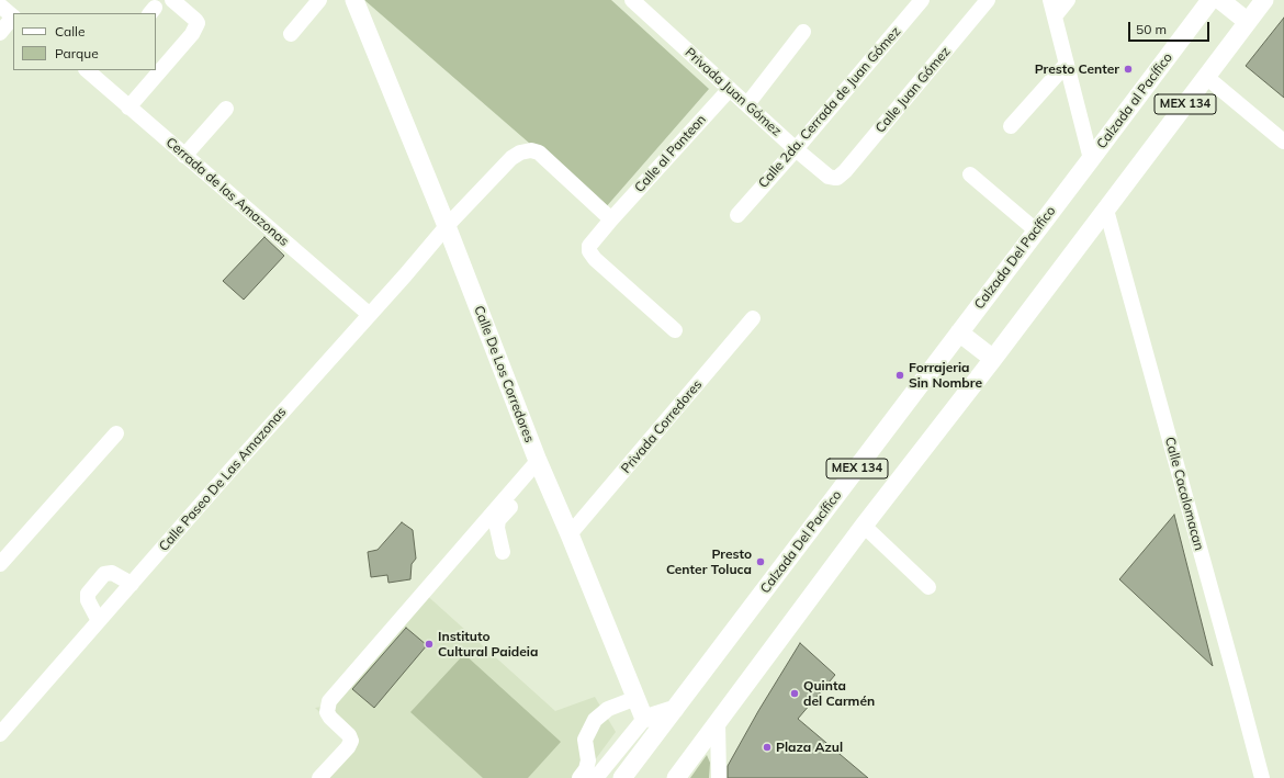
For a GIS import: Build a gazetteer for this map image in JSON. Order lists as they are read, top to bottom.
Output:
{
  "streets": {
    "main road": [
      "Calzada al Pacífico",
      "MEX 134",
      "Calzada Del Pacífico",
      "Calle De Los Corredores"
    ],
    "street": [
      "Calle Juan Gómez",
      "Privada Juan Gómez",
      "Calle 2da. Cerrada de Juan Gómez",
      "Calle al Panteon",
      "Cerrada de las Amazonas",
      "Privada Corredores",
      "Calle Paseo De Las Amazonas",
      "Calle Cacalomacan"
    ]
  },
  "crossings": [
    ["Calle Juan Gómez", "Privada Juan Gómez"],
    ["Privada Juan Gómez", "Calle 2da. Cerrada de Juan Gómez"],
    ["Privada Juan Gómez", "Calle al Panteon"],
    ["Calzada al Pacífico", "Calzada Del Pacífico"],
    ["MEX 134", "Calle Cacalomacan"],
    ["Cerrada de las Amazonas", "Calle Paseo De Las Amazonas"],
    ["Calle De Los Corredores", "Privada Corredores"],
    ["Calle De Los Corredores", "Calle Paseo De Las Amazonas"]
  ],
  "places": [
    "Presto Center",
    "Forrajeria Sin Nombre",
    "Presto Center Toluca",
    "Instituto Cultural Paideia",
    "Quinta del Carmén",
    "Plaza Azul"
  ],
  "legend": ["Calle", "Parque"],
  "scale_bar": "50 m"
}
